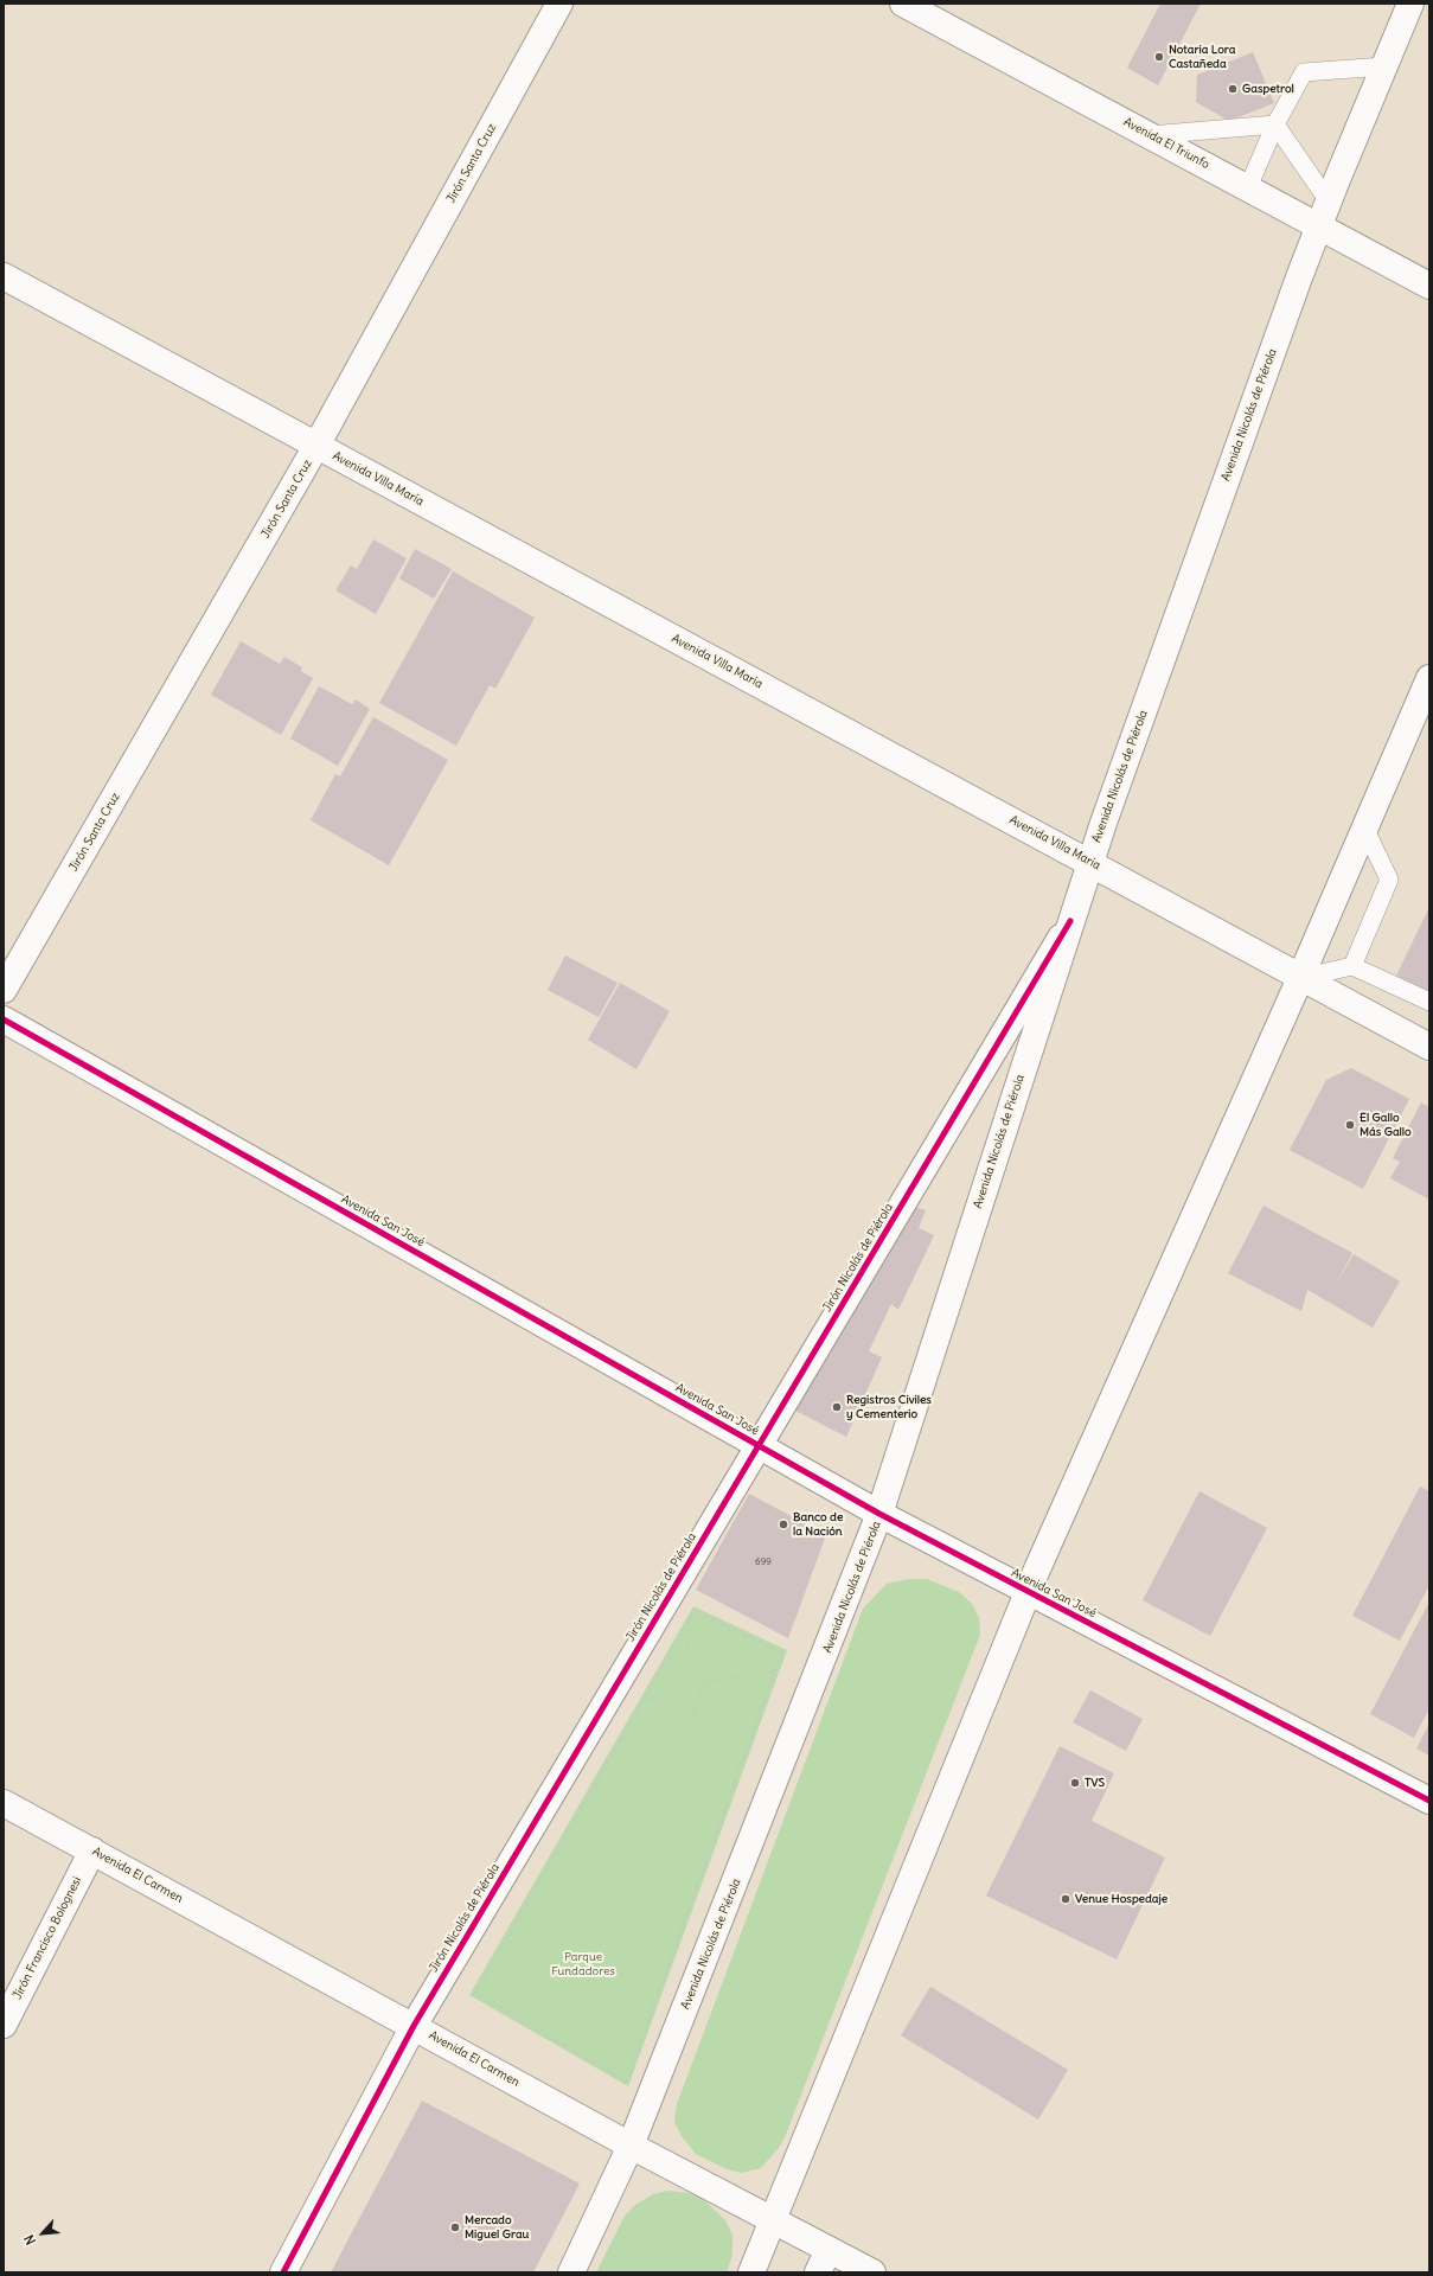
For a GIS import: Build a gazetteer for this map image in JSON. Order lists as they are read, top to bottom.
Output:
{
  "streets": {
    "street": [
      "Avenida El Triunfo",
      "Jirón Santa Cruz",
      "Avenida Nicolás de Piérola",
      "Avenida Villa María",
      "Avenida San José",
      "Jirón Nicolás de Piérola",
      "Avenida El Carmen",
      "Jirón Francisco Bolognesi"
    ]
  },
  "crossings": [
    ["Avenida El Triunfo", "Avenida Nicolás de Piérola"],
    ["Jirón Santa Cruz", "Avenida Villa María"],
    ["Avenida Nicolás de Piérola", "Avenida Villa María"],
    ["Avenida Nicolás de Piérola", "Avenida San José"],
    ["Avenida Nicolás de Piérola", "Jirón Nicolás de Piérola"],
    ["Avenida Nicolás de Piérola", "Avenida El Carmen"],
    ["Avenida San José", "Jirón Nicolás de Piérola"],
    ["Jirón Nicolás de Piérola", "Avenida El Carmen"],
    ["Avenida El Carmen", "Jirón Francisco Bolognesi"]
  ],
  "parks": ["Parque Fundadores"],
  "places": [
    "Notaria Lora Castañeda",
    "Gaspetrol",
    "El Gallo Más Gallo",
    "Registros Civiles y Cementerio",
    "Banco de la Nación",
    "TVS",
    "Venue Hospedaje",
    "Mercado Miguel Grau"
  ],
  "house_numbers": ["699"],
  "north": "bottom left"
}
